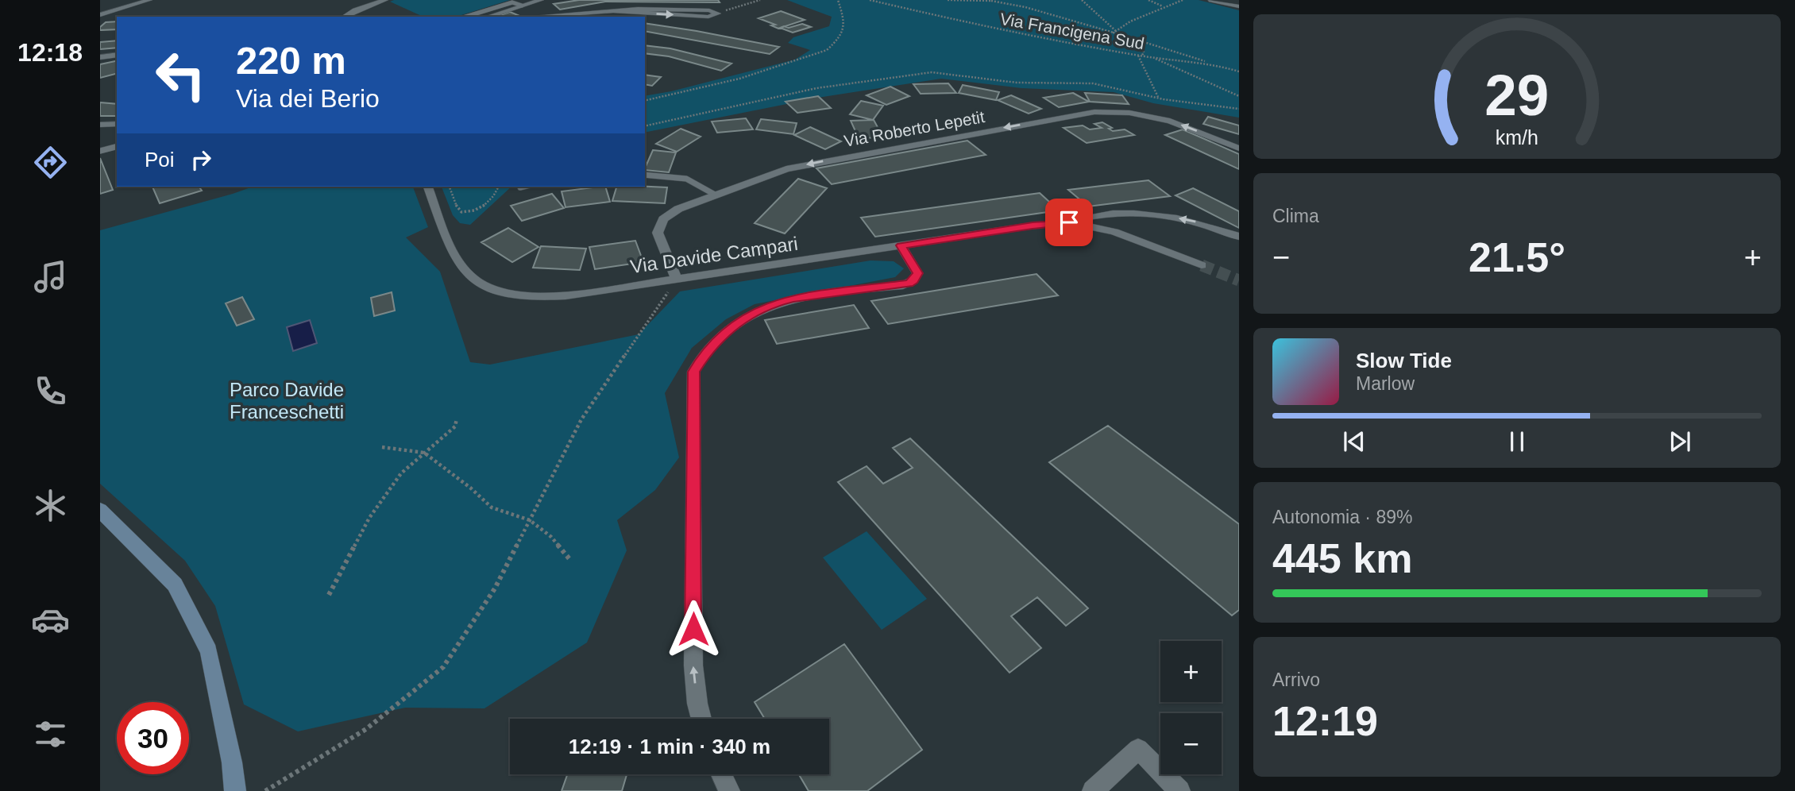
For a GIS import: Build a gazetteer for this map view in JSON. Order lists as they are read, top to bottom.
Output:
{
  "streets": {
    "street": ["Via Roberto Lepetit", "Via Davide Campari"],
    "path": ["Via Francigena Sud"]
  },
  "crossings": [
    ["Via Roberto Lepetit", "Via Davide Campari"]
  ],
  "one_way": ["Via Roberto Lepetit"],
  "parks": ["Parco Davide Franceschetti"],
  "page": {
    "tabs": "12:18",
    "turn": ["220 m", "Via dei Berio"],
    "then": "Poi",
    "tile": [
      "Clima",
      ["Autonomia · 89%", "445 km"],
      ["Arrivo", "12:19"]
    ],
    "heat": ["−", "21.5°", "+"],
    "song": ["Slow Tide", "Marlow"],
    "map_buttons": ["+", "−"],
    "limit": "30",
    "trip": "12:19 · 1 min · 340 m",
    "gauge": ["29", "km/h"]
  }
}
